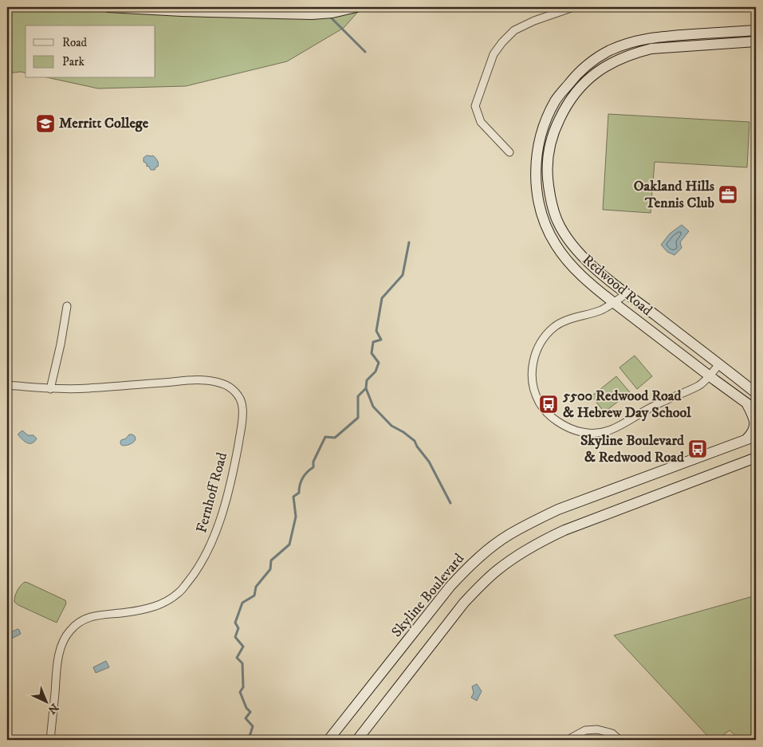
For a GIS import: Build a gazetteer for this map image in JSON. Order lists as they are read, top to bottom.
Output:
{
  "streets": {
    "main road": ["Redwood Road", "Skyline Boulevard"],
    "street": ["Fernhoff Road"]
  },
  "places": {
    "school or university": ["Merritt College"],
    "office": ["Oakland Hills Tennis Club"],
    "bus stop": ["5500 Redwood Road & Hebrew Day School", "Skyline Boulevard & Redwood Road"]
  },
  "legend": ["Road", "Park"],
  "north": "bottom right"
}
